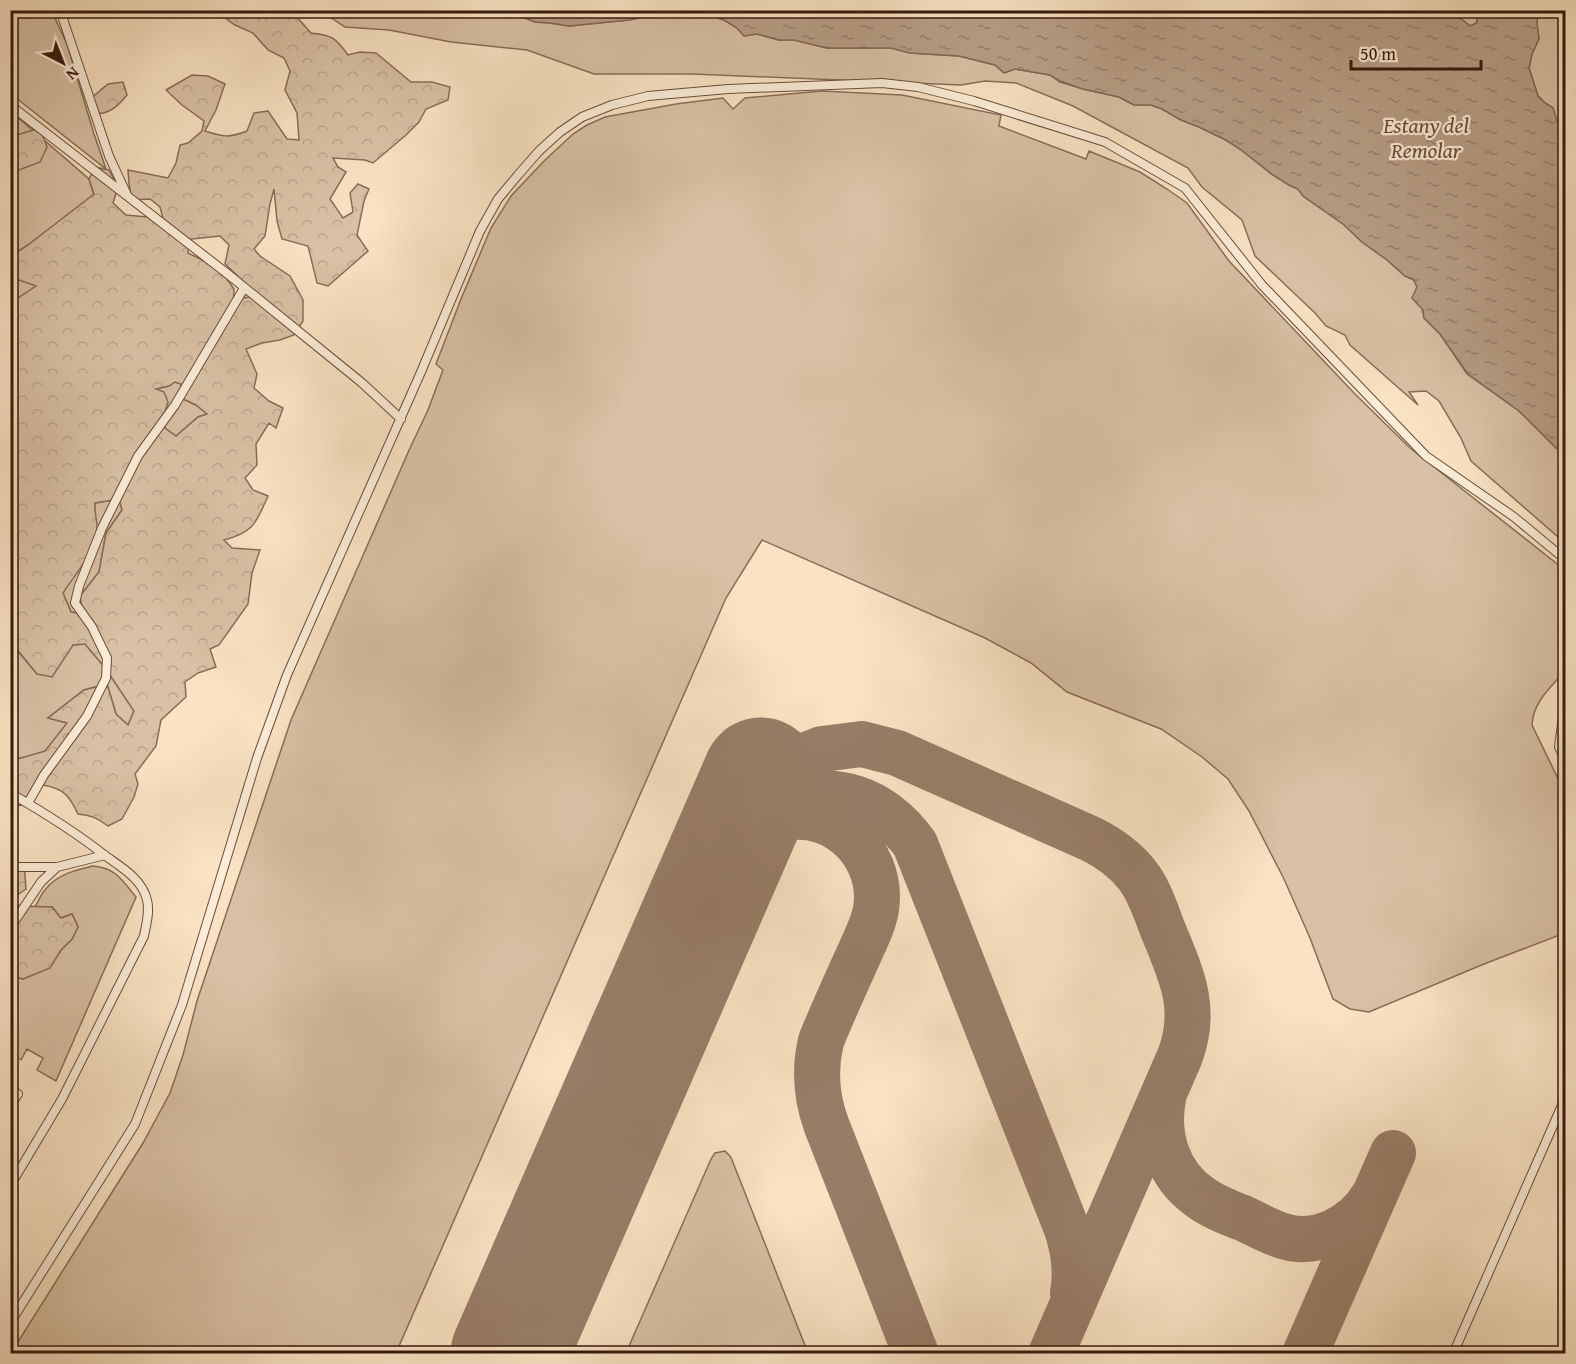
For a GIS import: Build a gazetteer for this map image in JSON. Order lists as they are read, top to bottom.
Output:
{
  "water": ["Estany del Remolar"],
  "scale_bar": "50 m",
  "north": "bottom right"
}
